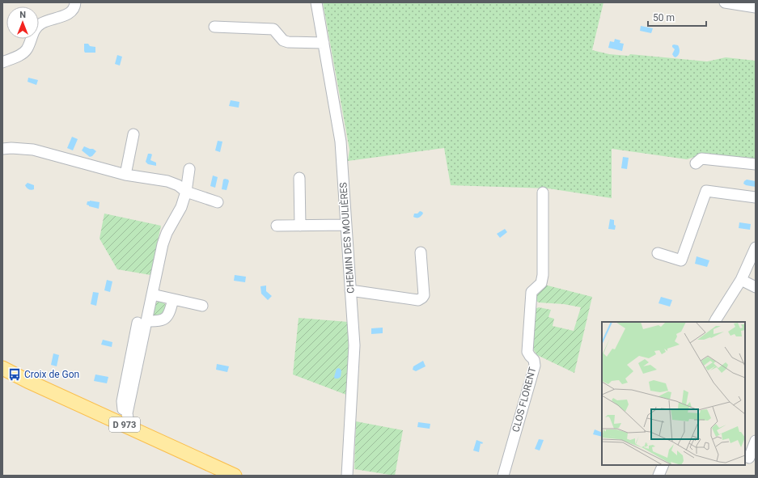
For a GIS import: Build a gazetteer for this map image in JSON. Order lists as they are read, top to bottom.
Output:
{
  "streets": {
    "main road": ["D 973"],
    "street": ["CHEMIN DES MOULIÈRES", "CLOS FLORENT"]
  },
  "places": {
    "bus stop": ["Croix de Gon"]
  },
  "scale_bar": "50 m",
  "north": "top"
}
